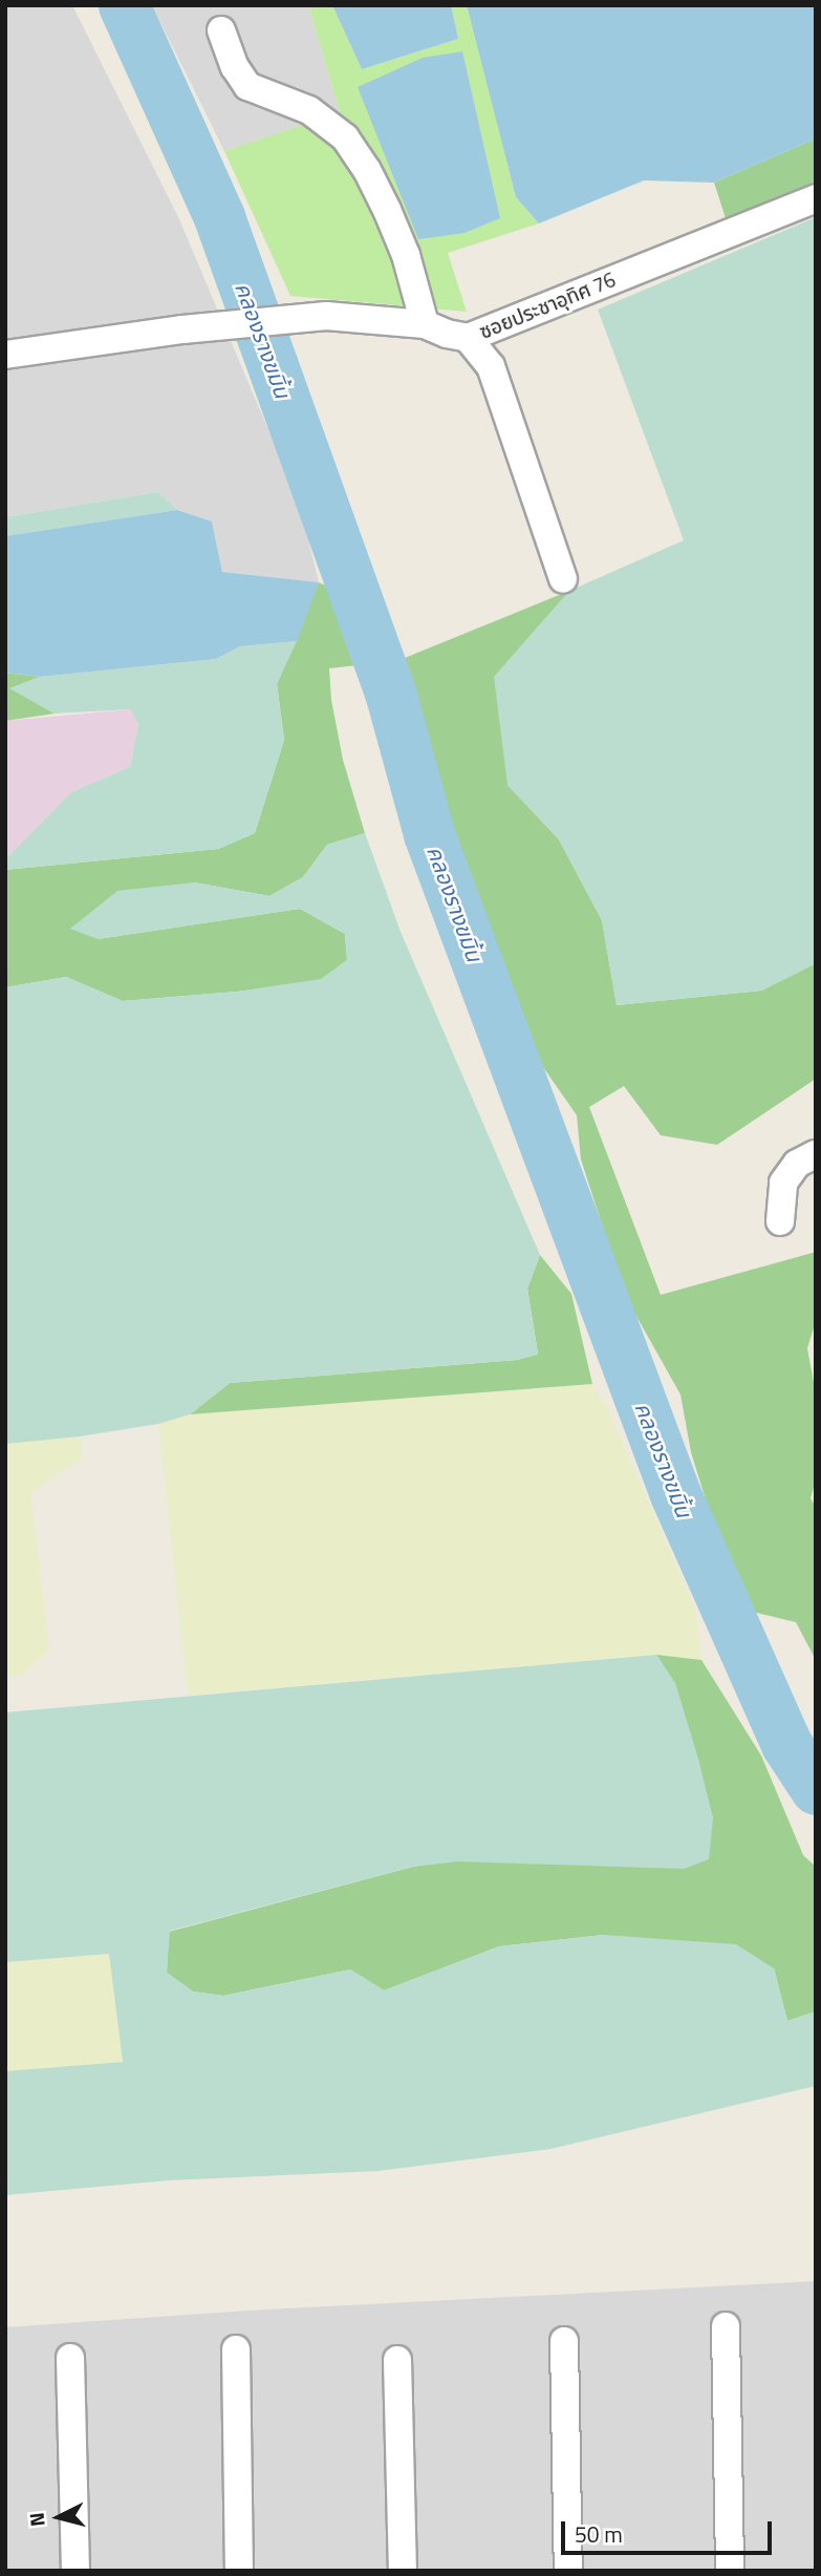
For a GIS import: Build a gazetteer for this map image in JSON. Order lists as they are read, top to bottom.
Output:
{
  "streets": {
    "street": ["ซอยประชาอุทิศ 76"]
  },
  "water": ["คลองรางขมิ้น"],
  "scale_bar": "50 m",
  "north": "left"
}
